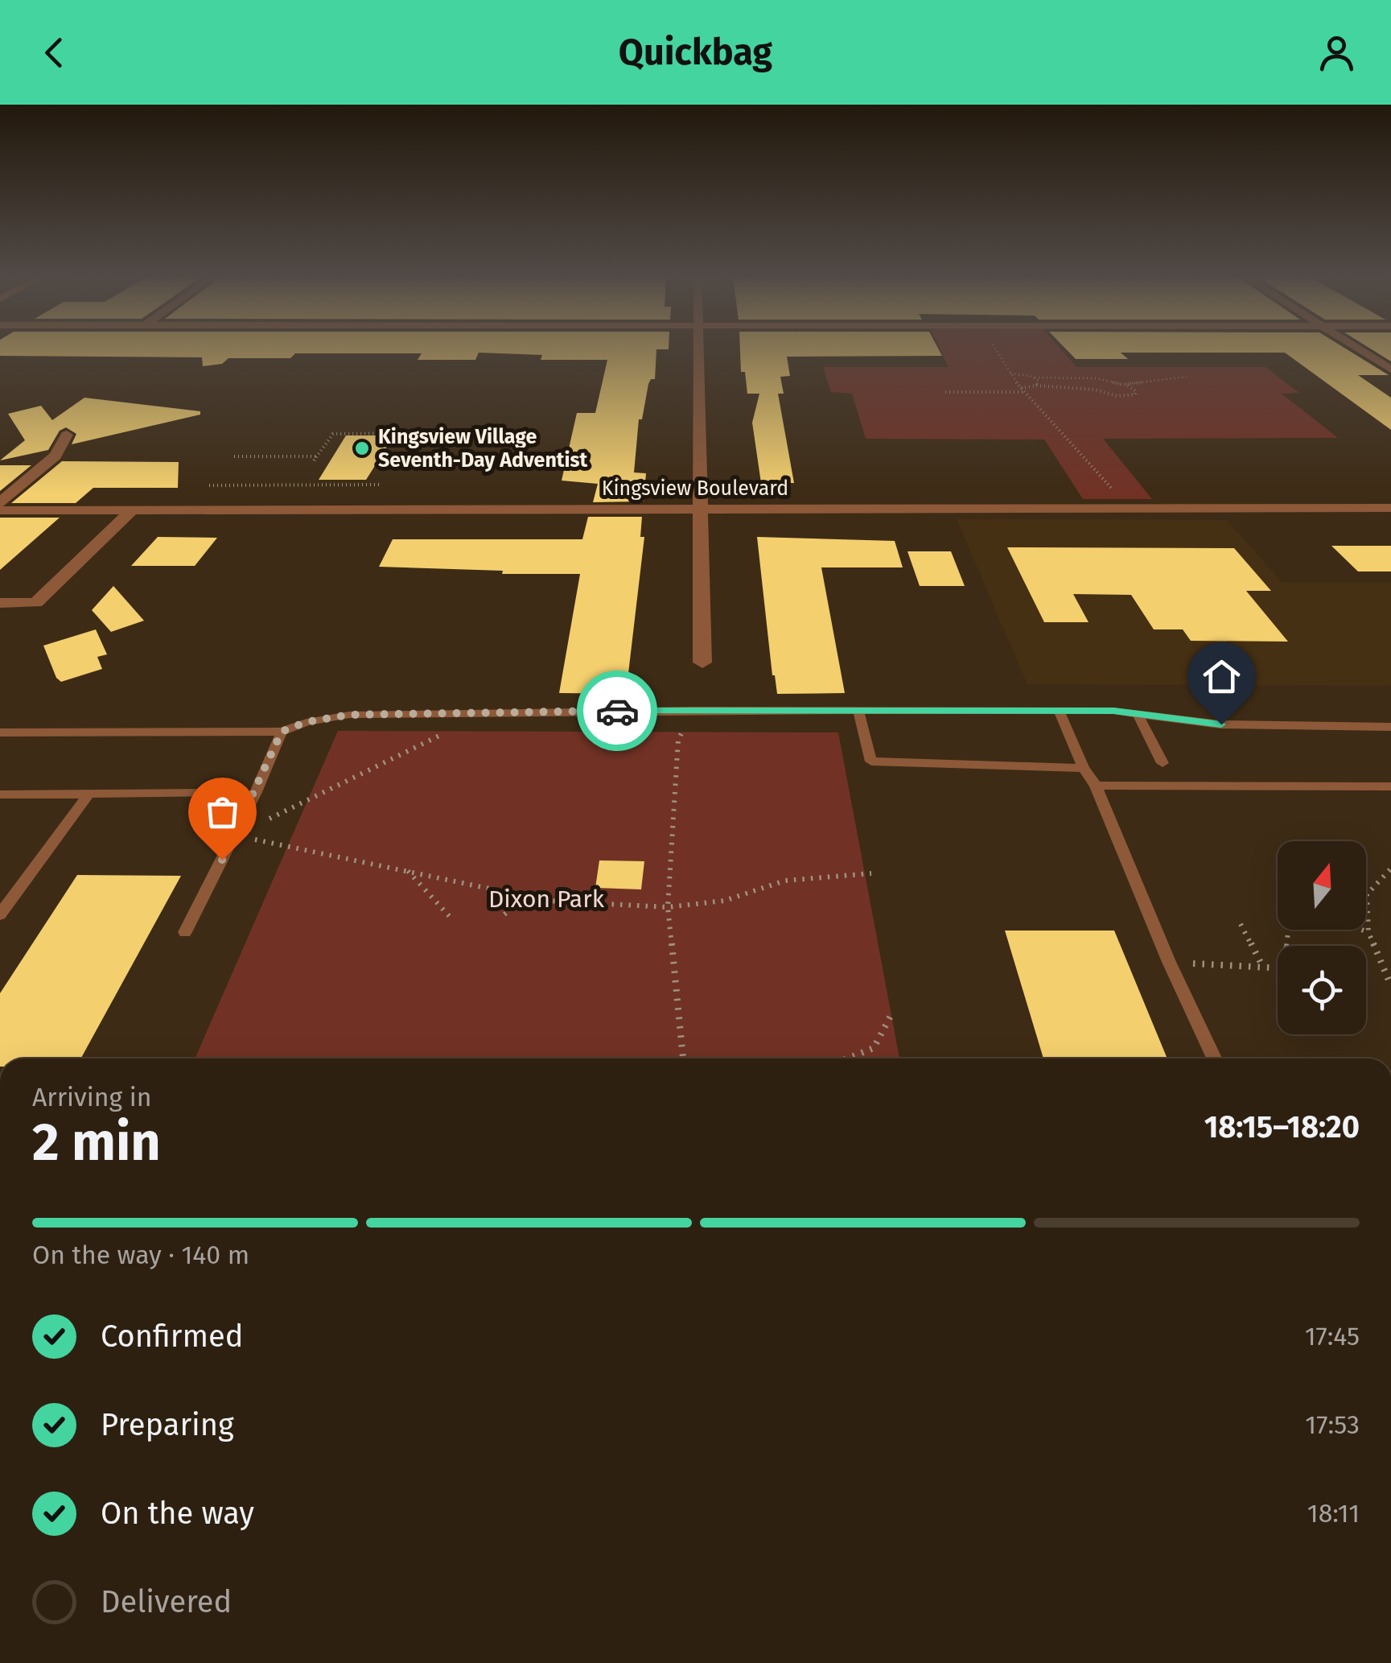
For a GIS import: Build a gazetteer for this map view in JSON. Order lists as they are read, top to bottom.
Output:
{
  "streets": {
    "street": ["Kingsview Boulevard"]
  },
  "parks": ["Dixon Park"],
  "places": ["Kingsview Village Seventh-Day Adventist"],
  "north": "top",
  "page": {
    "header": "Quickbag",
    "heading": ["2 min", "Arriving in", "18:15–18:20"],
    "bar": "On the way · 140 m",
    "list": [
      ["Confirmed", "17:45"],
      ["Preparing", "17:53"],
      ["On the way", "18:11"],
      "Delivered"
    ]
  }
}
